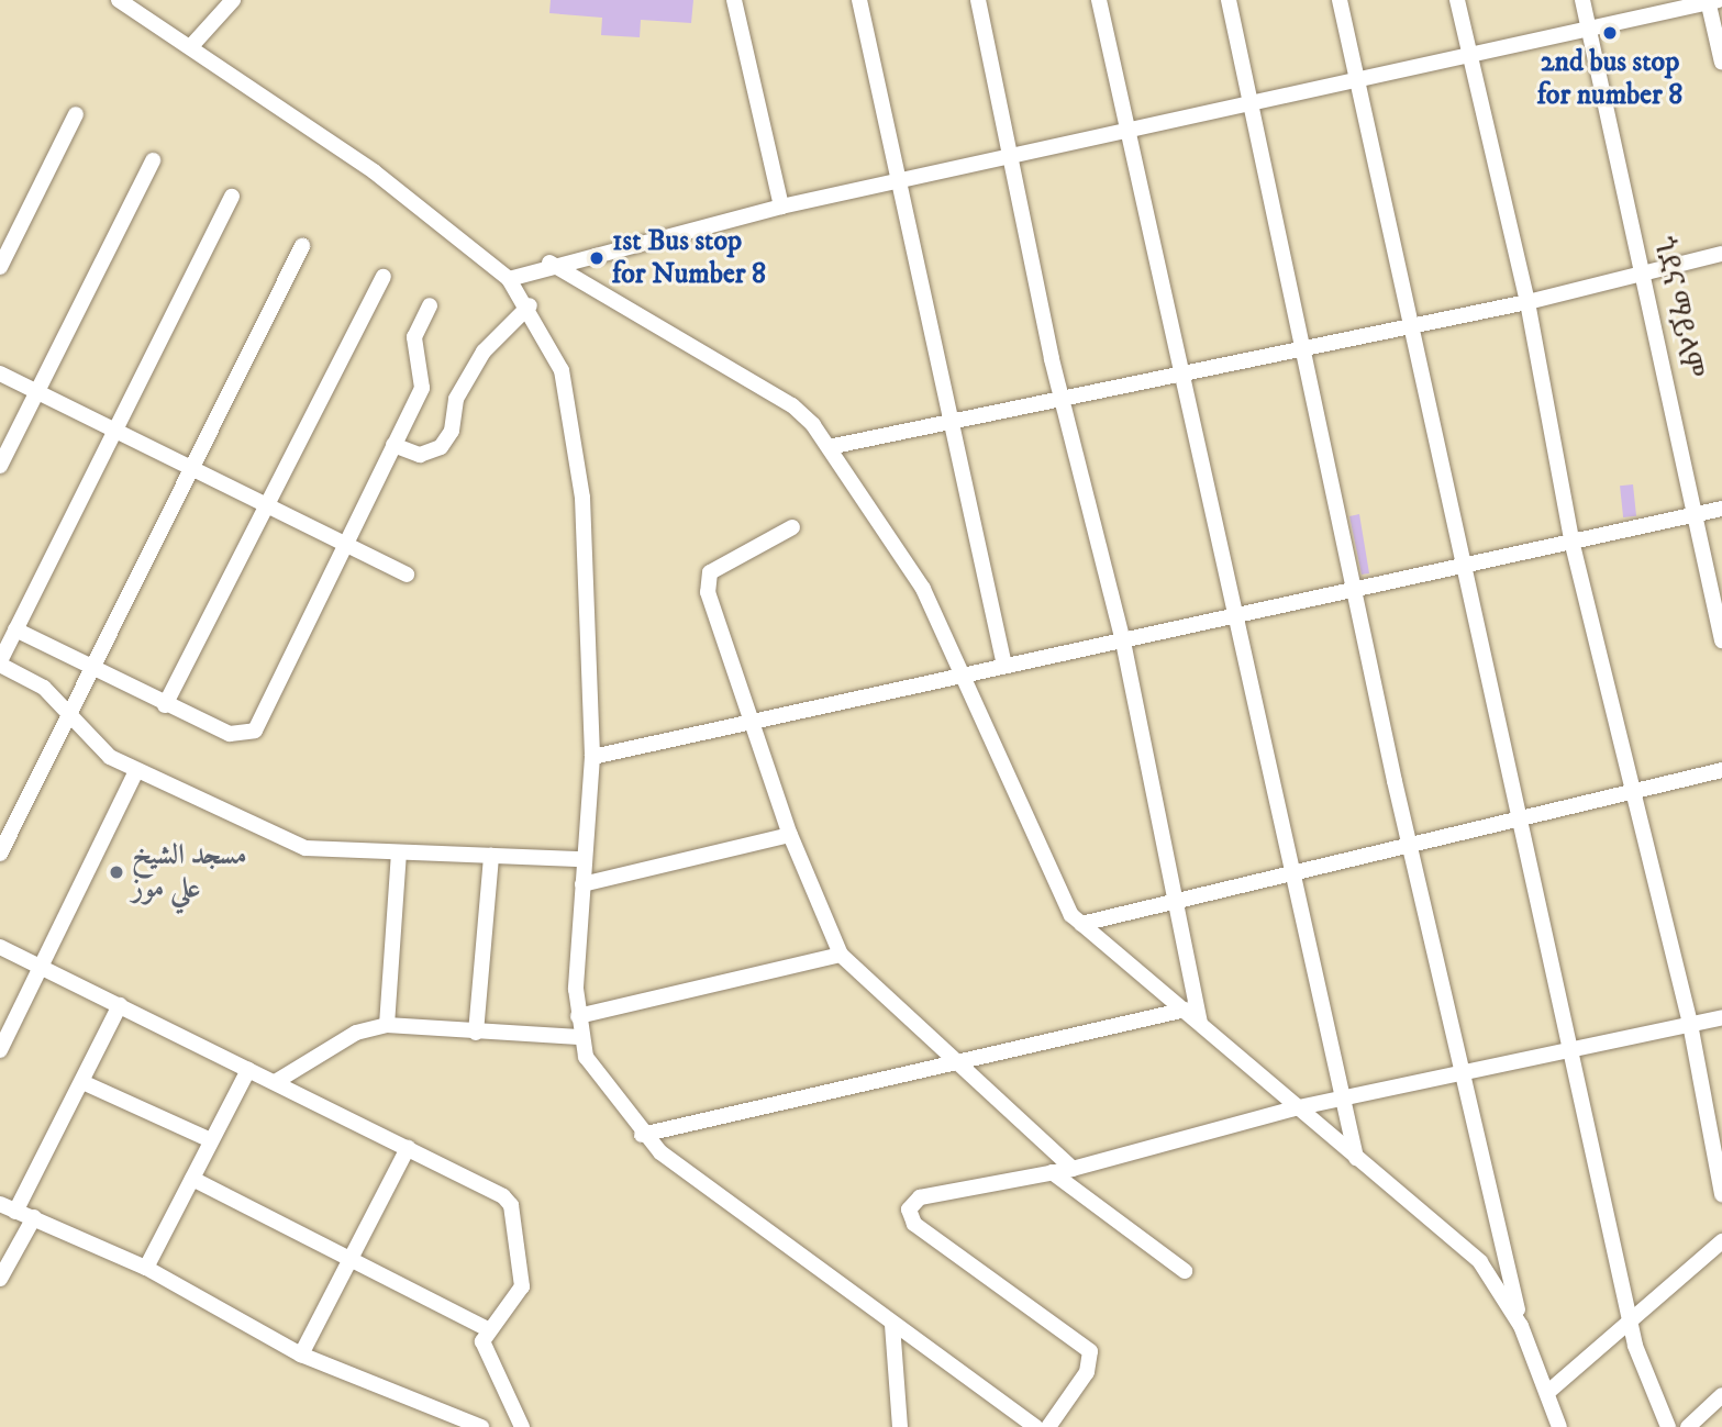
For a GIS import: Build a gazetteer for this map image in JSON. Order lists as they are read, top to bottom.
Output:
{
  "streets": {
    "street": ["ጎደና ማይላም"]
  },
  "places": ["2nd bus stop for number 8", "1st Bus stop for Number 8", "مسجد الشيخ علي موز"]
}
